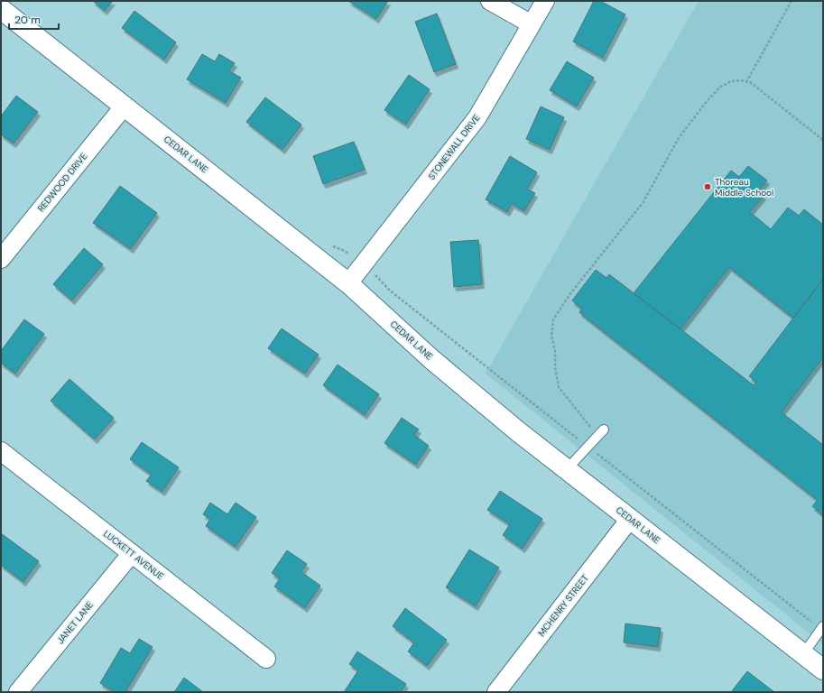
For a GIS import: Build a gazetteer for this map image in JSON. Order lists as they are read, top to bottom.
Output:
{
  "streets": {
    "main road": ["CEDAR LANE"],
    "street": [
      "STONEWALL DRIVE",
      "REDWOOD DRIVE",
      "LUCKETT AVENUE",
      "MCHENRY STREET",
      "JANET LANE"
    ]
  },
  "crossings": [
    ["STONEWALL DRIVE", "CEDAR LANE"],
    ["CEDAR LANE", "REDWOOD DRIVE"],
    ["CEDAR LANE", "MCHENRY STREET"],
    ["LUCKETT AVENUE", "JANET LANE"]
  ],
  "places": ["Thoreau Middle School"],
  "scale_bar": "20 m"
}
